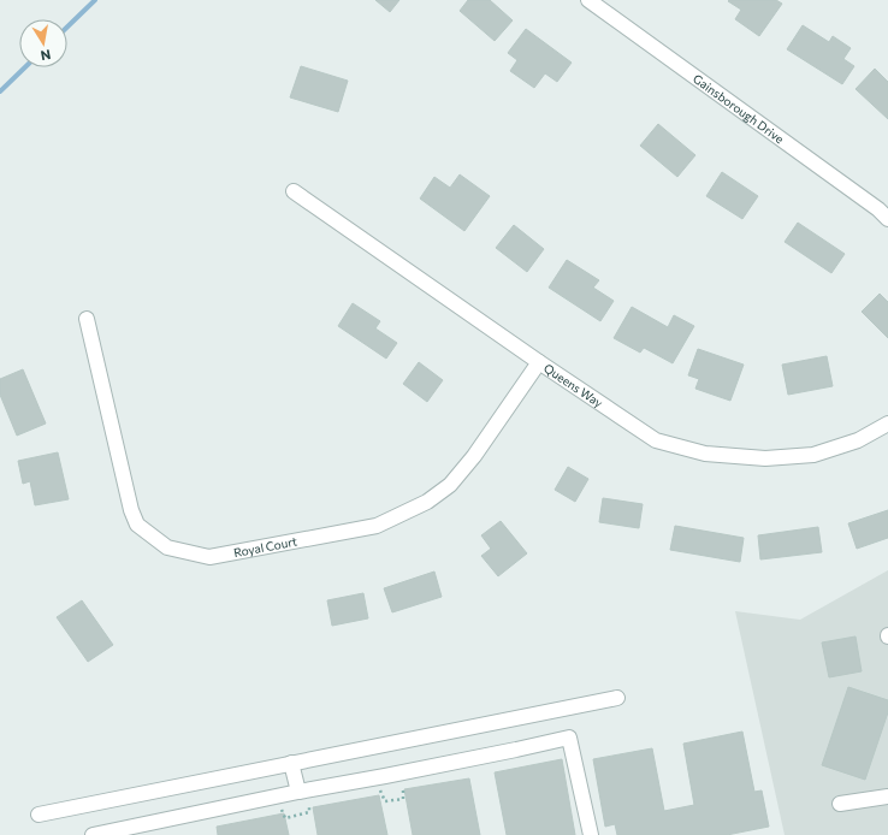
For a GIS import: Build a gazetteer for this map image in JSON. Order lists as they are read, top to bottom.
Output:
{
  "streets": {
    "street": ["Gainsborough Drive", "Queens Way", "Royal Court"]
  },
  "crossings": [
    ["Queens Way", "Royal Court"]
  ],
  "north": "bottom"
}
